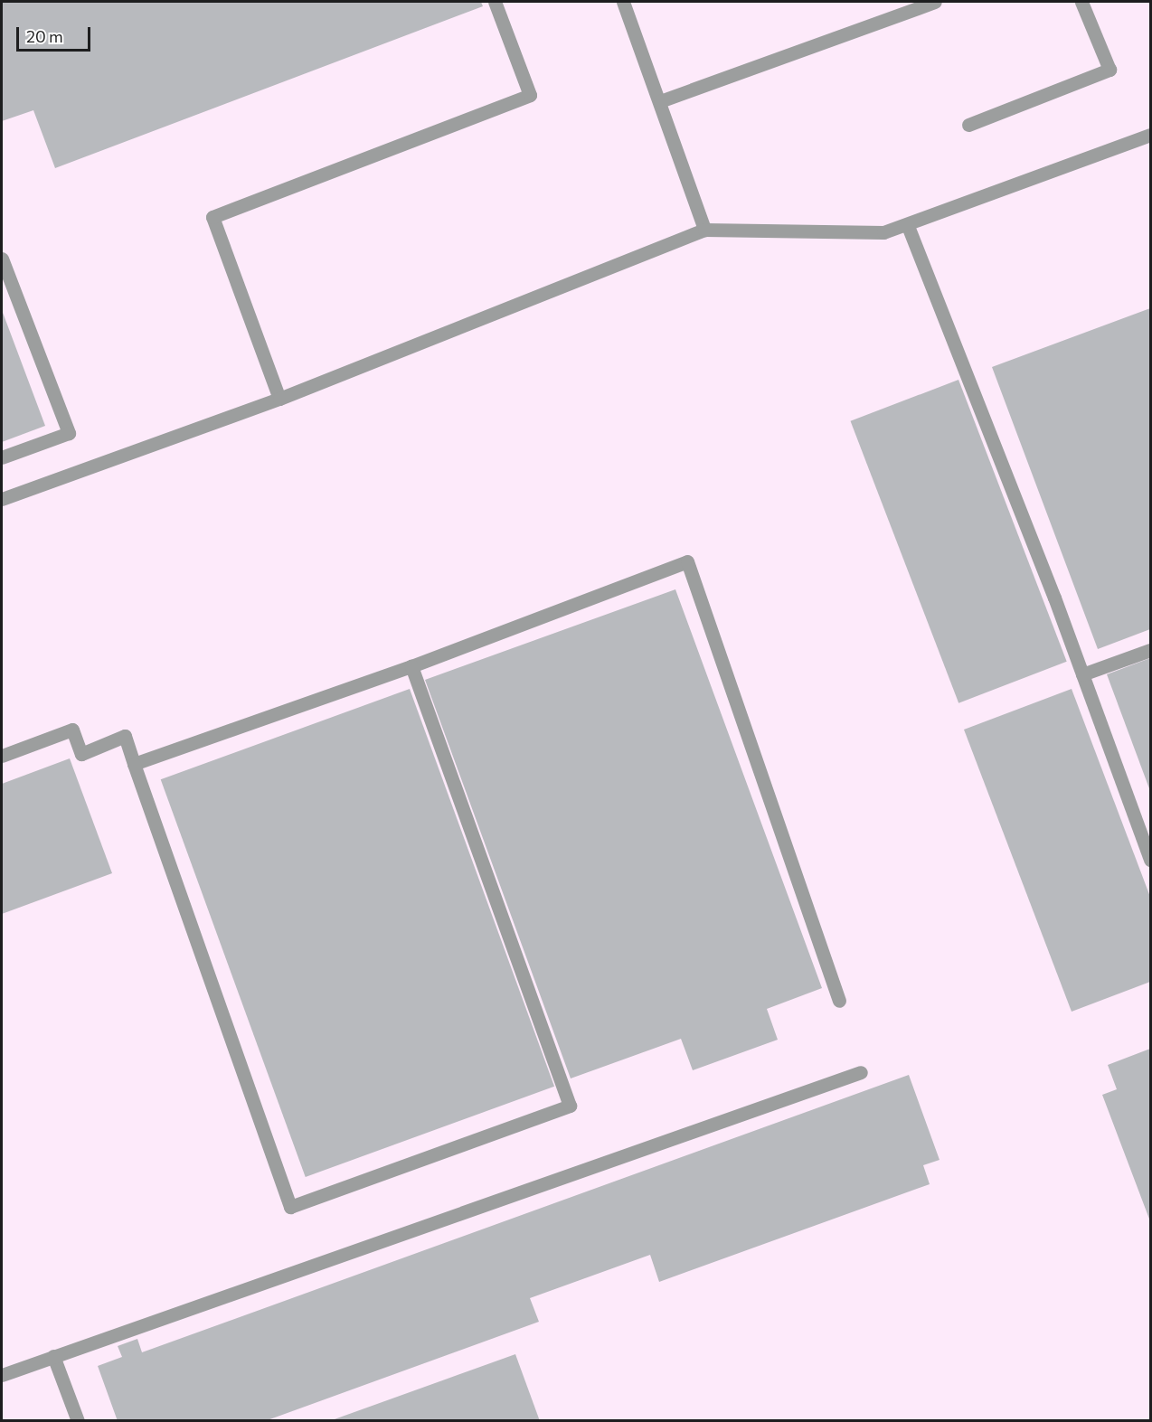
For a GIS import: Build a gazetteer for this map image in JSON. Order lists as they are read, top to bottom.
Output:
{
  "scale_bar": "20 m"
}
